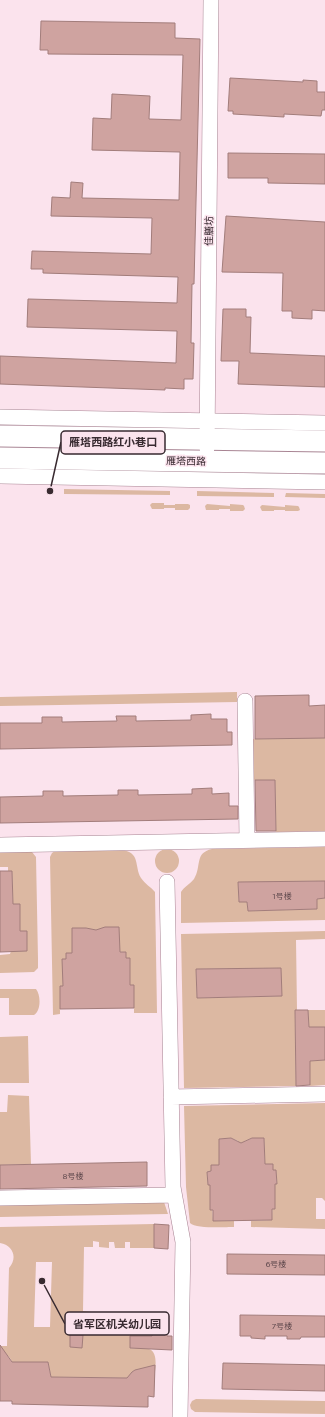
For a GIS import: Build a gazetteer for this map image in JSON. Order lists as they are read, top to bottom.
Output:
{
  "streets": {
    "main road": ["雁塔西路"],
    "street": ["佳膳坊"]
  },
  "crossings": [
    ["佳膳坊", "雁塔西路"]
  ],
  "places": ["雁塔西路红小巷口", "省军区机关幼儿园"],
  "house_numbers": [
    "1号楼",
    "8号楼",
    "6号楼",
    "7号楼"
  ]
}
